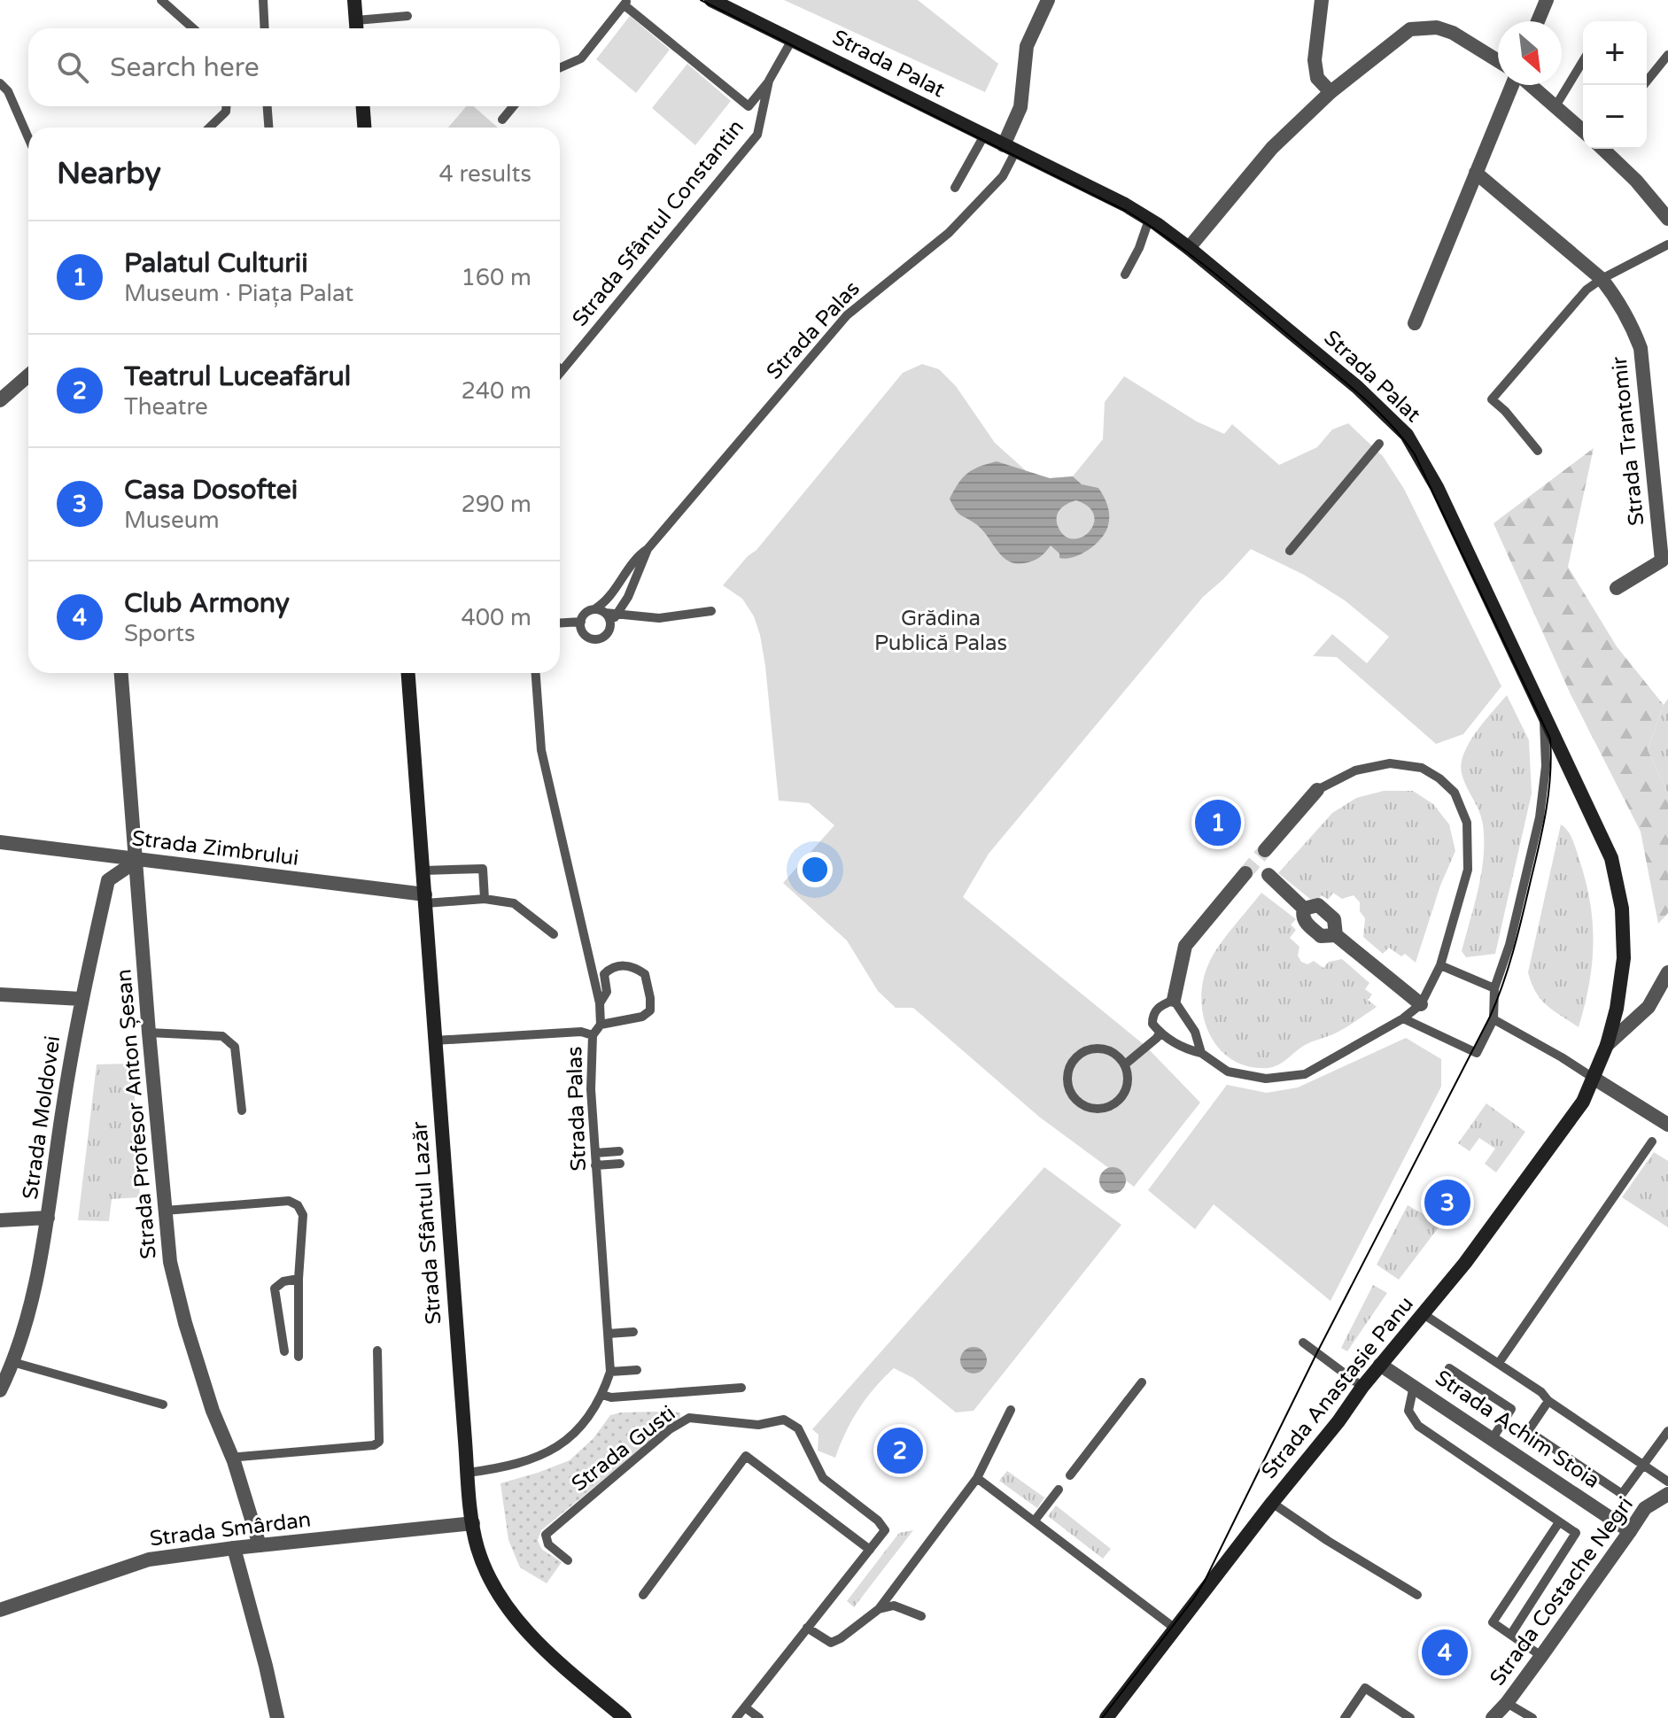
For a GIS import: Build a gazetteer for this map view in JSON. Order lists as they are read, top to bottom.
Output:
{
  "streets": {
    "main road": ["Strada Palat", "Strada Sfântul Lazăr", "Strada Anastasie Panu"],
    "street": [
      "Strada Trantomir",
      "Strada Zimbrului",
      "Strada Profesor Anton Șesan",
      "Strada Moldovei",
      "Strada Achim Stoia",
      "Strada Smârdan",
      "Strada Costache Negri"
    ],
    "lane": ["Strada Sfântul Constantin", "Strada Palas", "Strada Gusti"]
  },
  "crossings": [
    ["Strada Palat", "Strada Sfântul Constantin"],
    ["Strada Palat", "Strada Palas"],
    ["Strada Palat", "Strada Anastasie Panu"],
    ["Strada Palas", "Strada Sfântul Lazăr"],
    ["Strada Zimbrului", "Strada Profesor Anton Șesan"],
    ["Strada Zimbrului", "Strada Moldovei"],
    ["Strada Zimbrului", "Strada Sfântul Lazăr"],
    ["Strada Profesor Anton Șesan", "Strada Moldovei"],
    ["Strada Profesor Anton Șesan", "Strada Smârdan"],
    ["Strada Sfântul Lazăr", "Strada Smârdan"],
    ["Strada Anastasie Panu", "Strada Achim Stoia"],
    ["Strada Achim Stoia", "Strada Costache Negri"]
  ],
  "parks": ["Grădina Publică Palas"],
  "north": "bottom right",
  "page": {
    "map_buttons": ["+", "−"],
    "search": "Search here",
    "heading": ["Nearby", "4 results"],
    "list": [
      {
        "mark": "1",
        "name": "Palatul Culturii",
        "note": "Museum · Piața Palat",
        "value": "160 m"
      },
      {
        "mark": "2",
        "name": "Teatrul Luceafărul",
        "note": "Theatre",
        "value": "240 m"
      },
      {
        "mark": "3",
        "name": "Casa Dosoftei",
        "note": "Museum",
        "value": "290 m"
      },
      {
        "mark": "4",
        "name": "Club Armony",
        "note": "Sports",
        "value": "400 m"
      }
    ],
    "pins": [
      "1",
      "3",
      "2",
      "4"
    ]
  }
}
